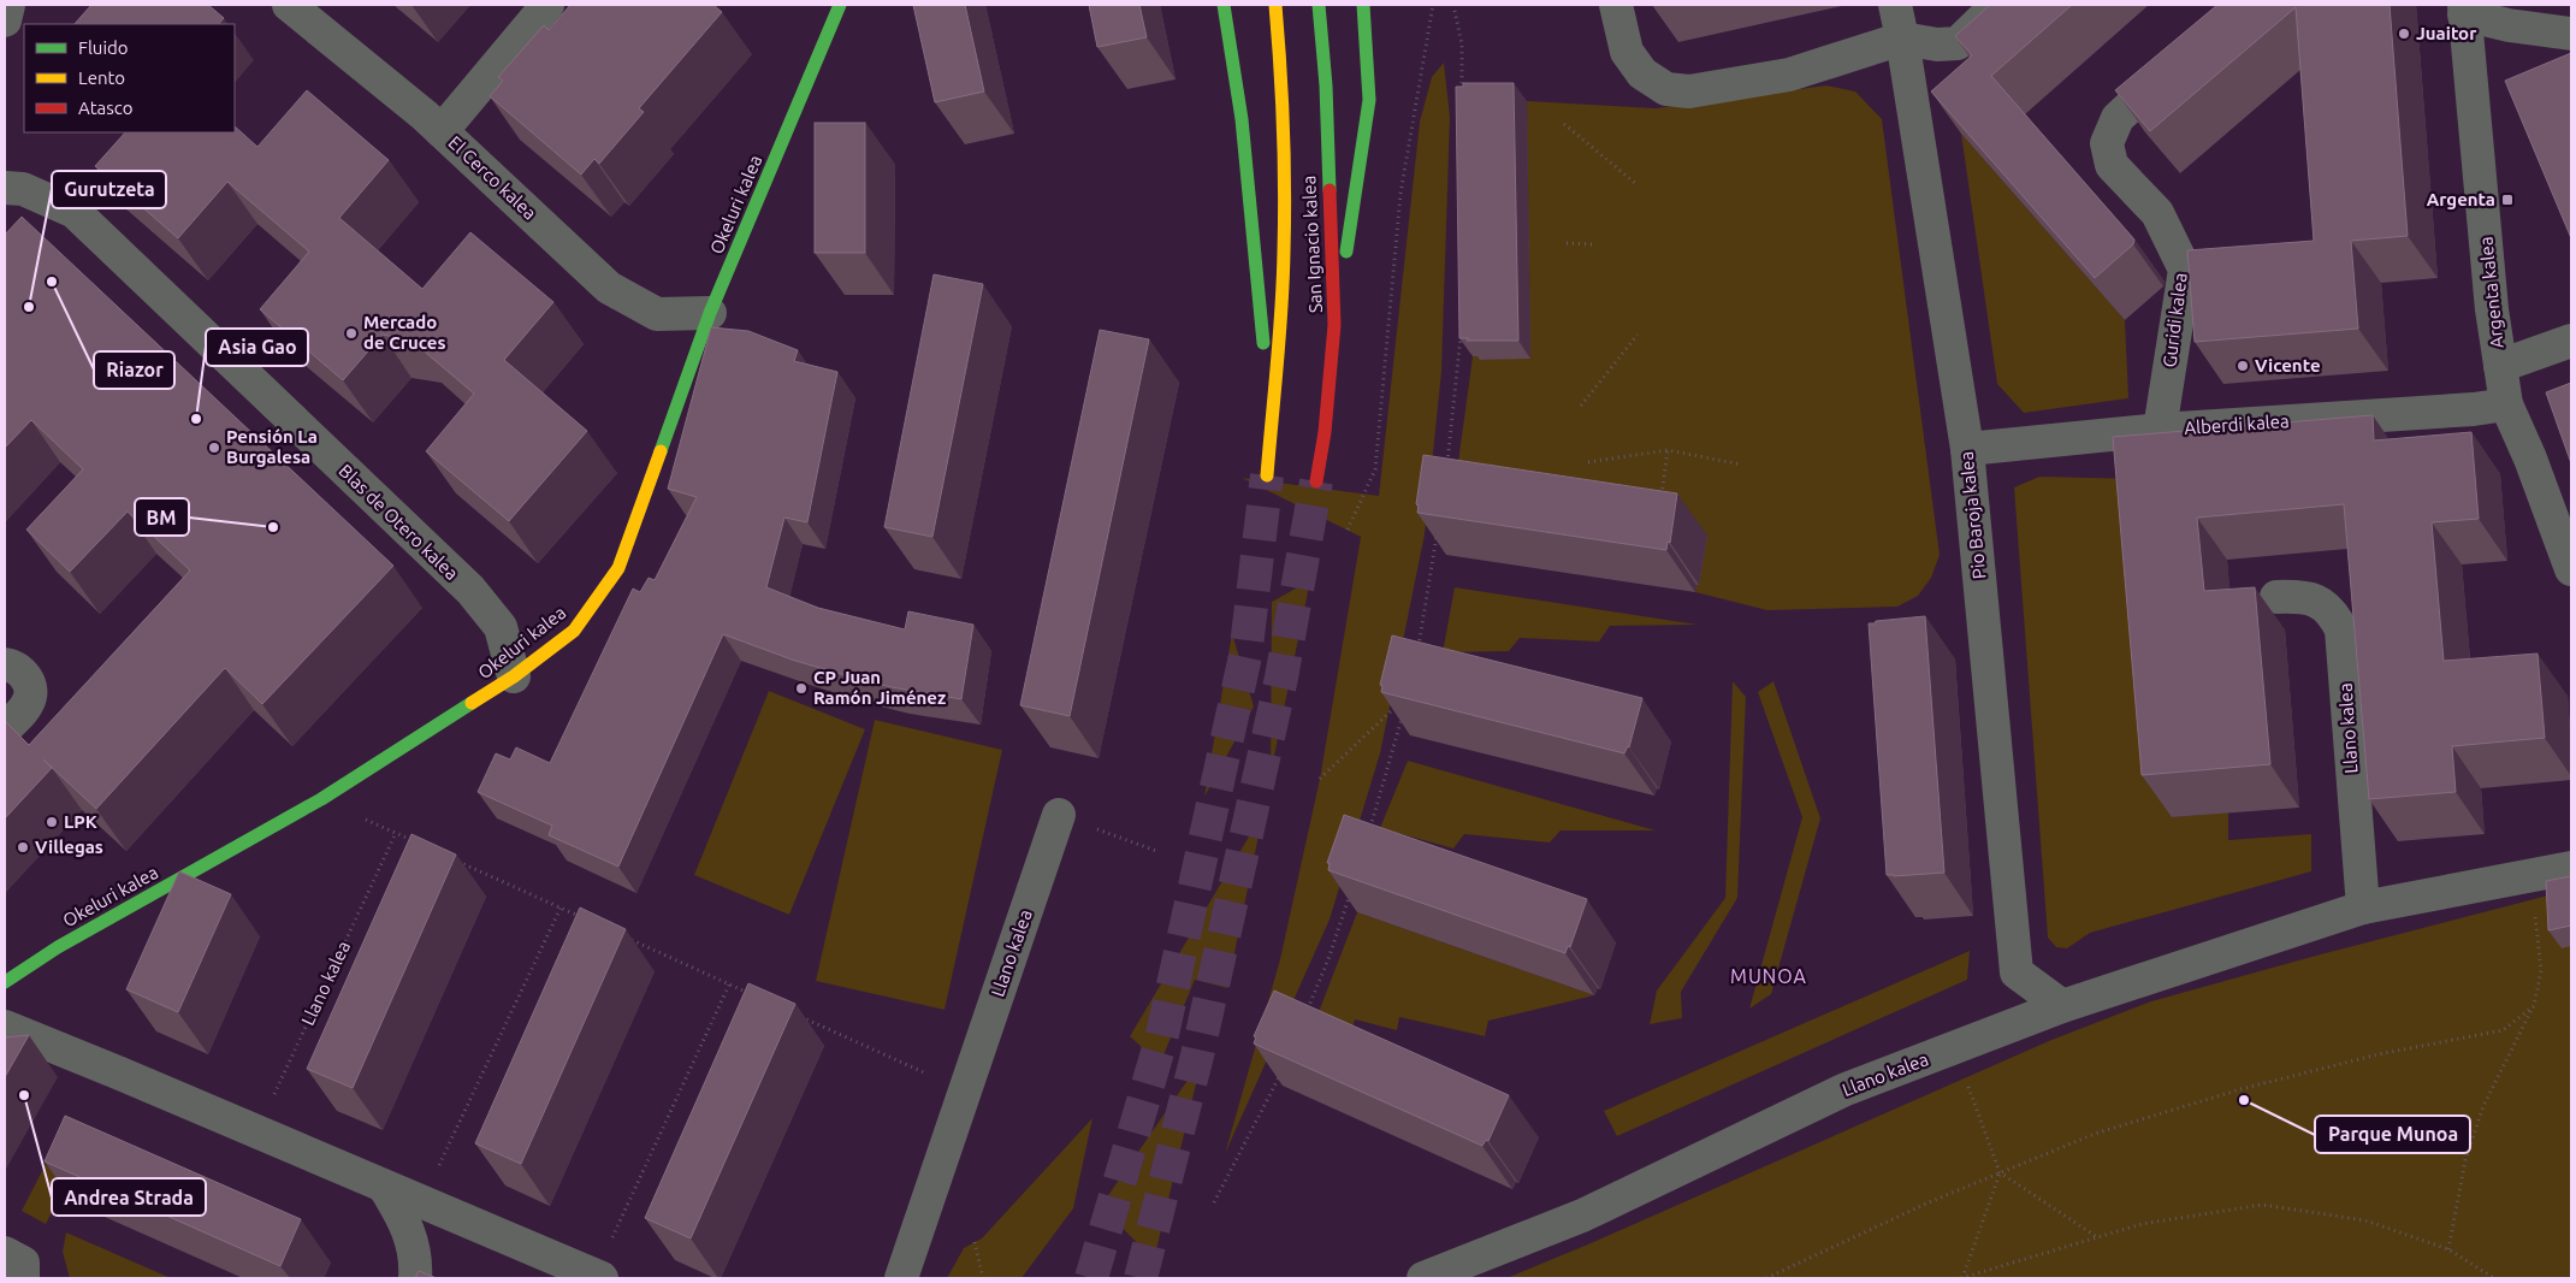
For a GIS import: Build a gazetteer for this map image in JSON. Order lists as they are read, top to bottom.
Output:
{
  "streets": {
    "main road": ["Okeluri kalea", "San Ignacio kalea"],
    "street": [
      "El Cerco kalea",
      "Argenta kalea",
      "Guridi kalea",
      "Alberdi kalea",
      "Pio Baroja kalea",
      "Blas de Otero kalea",
      "Llano kalea"
    ]
  },
  "crossings": [
    ["El Cerco kalea", "Okeluri kalea"],
    ["Okeluri kalea", "Blas de Otero kalea"],
    ["Argenta kalea", "Alberdi kalea"],
    ["Guridi kalea", "Alberdi kalea"],
    ["Alberdi kalea", "Pio Baroja kalea"],
    ["Pio Baroja kalea", "Llano kalea"]
  ],
  "districts": ["MUNOA"],
  "places": {
    "other": [
      "Juaitor",
      "Riazor",
      "Gurutzeta",
      "Mercado de Cruces",
      "Vicente",
      "Asia Gao",
      "Pensión La Burgalesa",
      "BM",
      "CP Juan Ramón Jiménez",
      "LPK",
      "Villegas",
      "Andrea Strada",
      "Parque Munoa"
    ],
    "transit": ["Argenta"]
  },
  "legend": ["Fluido", "Lento", "Atasco"]
}
